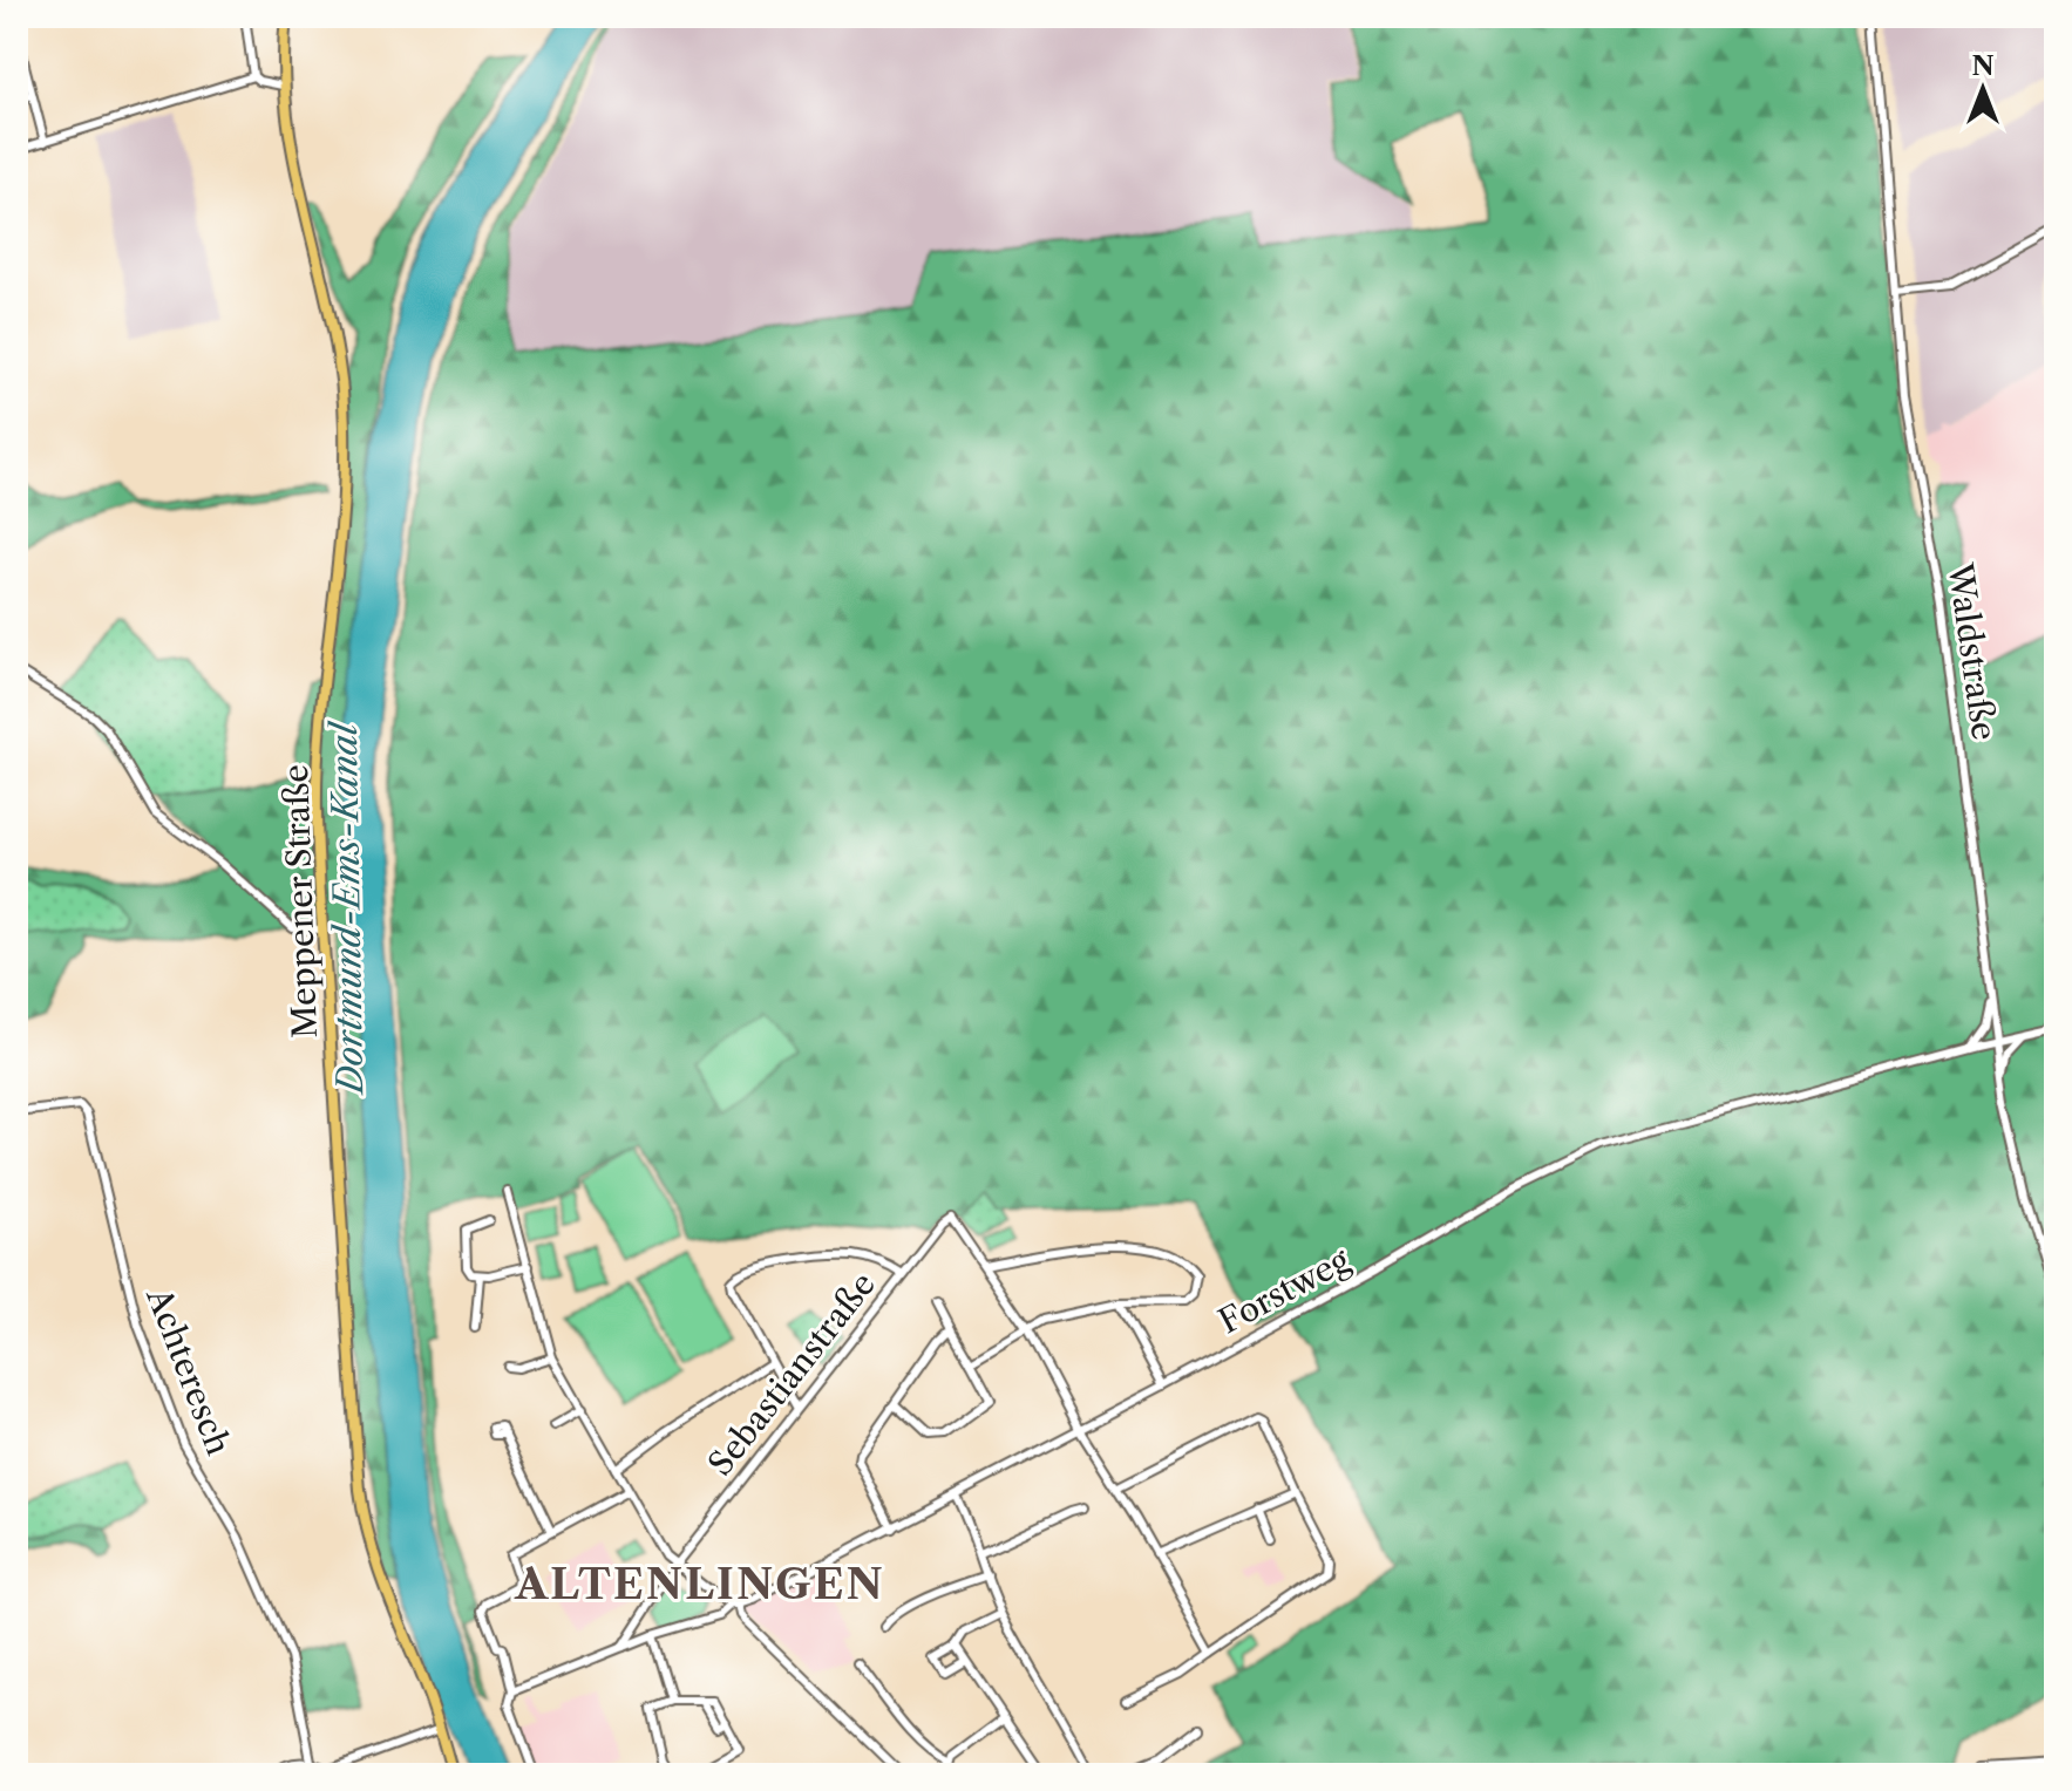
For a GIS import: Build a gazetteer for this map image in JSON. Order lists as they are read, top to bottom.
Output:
{
  "streets": {
    "main road": ["Meppener Straße"],
    "street": [
      "Waldstraße",
      "Forstweg",
      "Achteresch",
      "Sebastianstraße"
    ]
  },
  "crossings": [
    ["Waldstraße", "Forstweg"]
  ],
  "districts": ["ALTENLINGEN"],
  "water": ["Dortmund-Ems-Kanal"],
  "north": "top"
}
